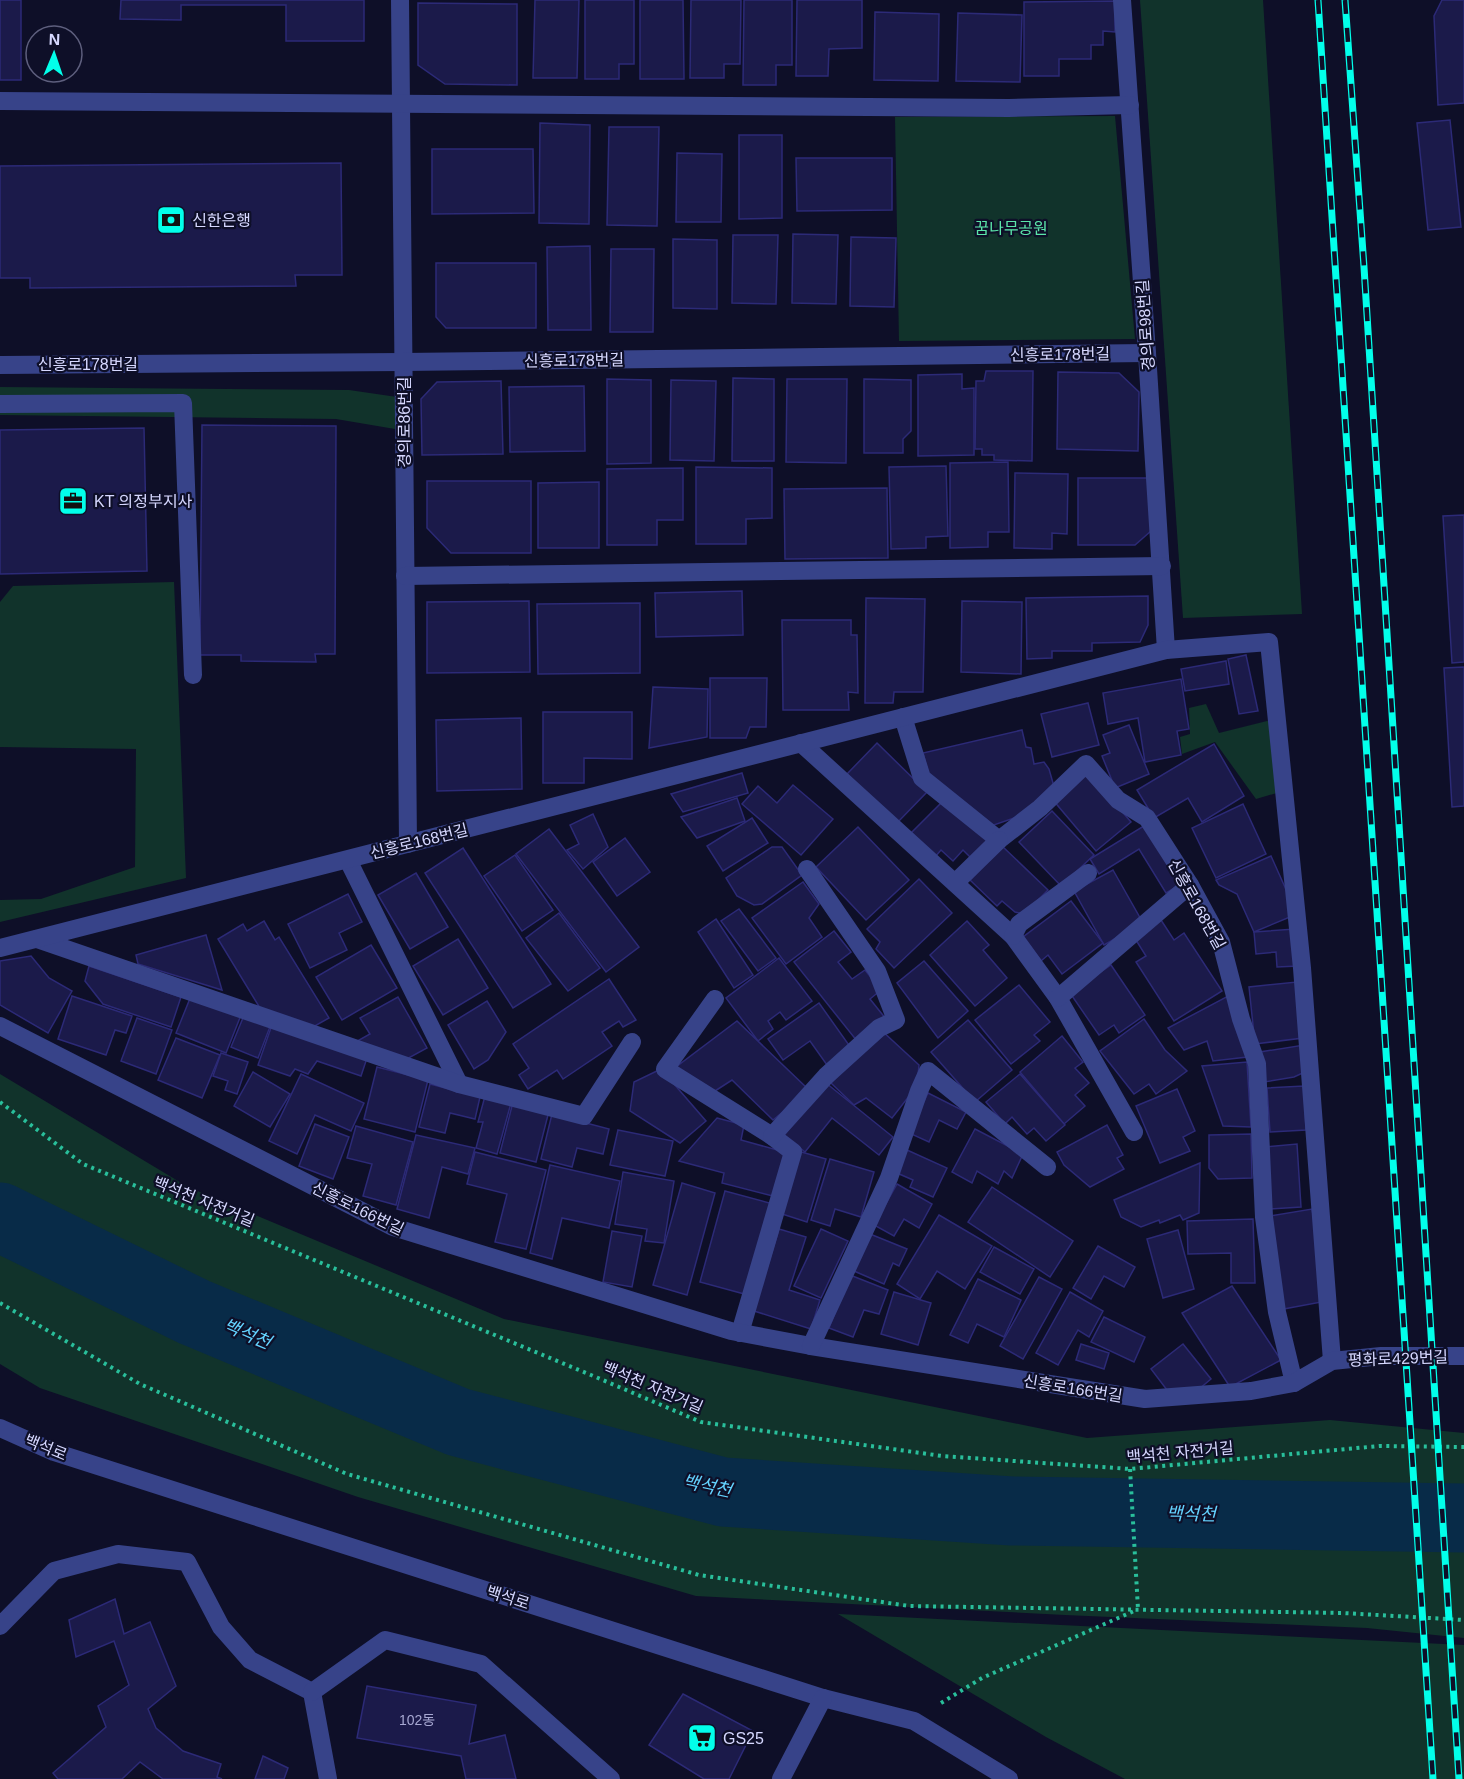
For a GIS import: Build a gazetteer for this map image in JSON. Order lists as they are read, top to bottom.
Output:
{
  "streets": {
    "street": [
      "경의로98번길",
      "신흥로178번길",
      "경의로86번길",
      "신흥로168번길",
      "신흥로166번길",
      "평화로429번길",
      "백석로"
    ],
    "path": ["백석천 자전거길"]
  },
  "crossings": [
    ["경의로98번길", "신흥로178번길"],
    ["경의로98번길", "신흥로168번길"],
    ["신흥로178번길", "경의로86번길"],
    ["경의로86번길", "신흥로168번길"],
    ["신흥로168번길", "신흥로166번길"],
    ["신흥로168번길", "평화로429번길"],
    ["신흥로166번길", "평화로429번길"]
  ],
  "water": ["백석천"],
  "parks": ["꿈나무공원"],
  "places": {
    "bank": ["신한은행"],
    "office": ["KT 의정부지사"],
    "supermarket": ["GS25"]
  },
  "house_numbers": ["102동"],
  "north": "top"
}
